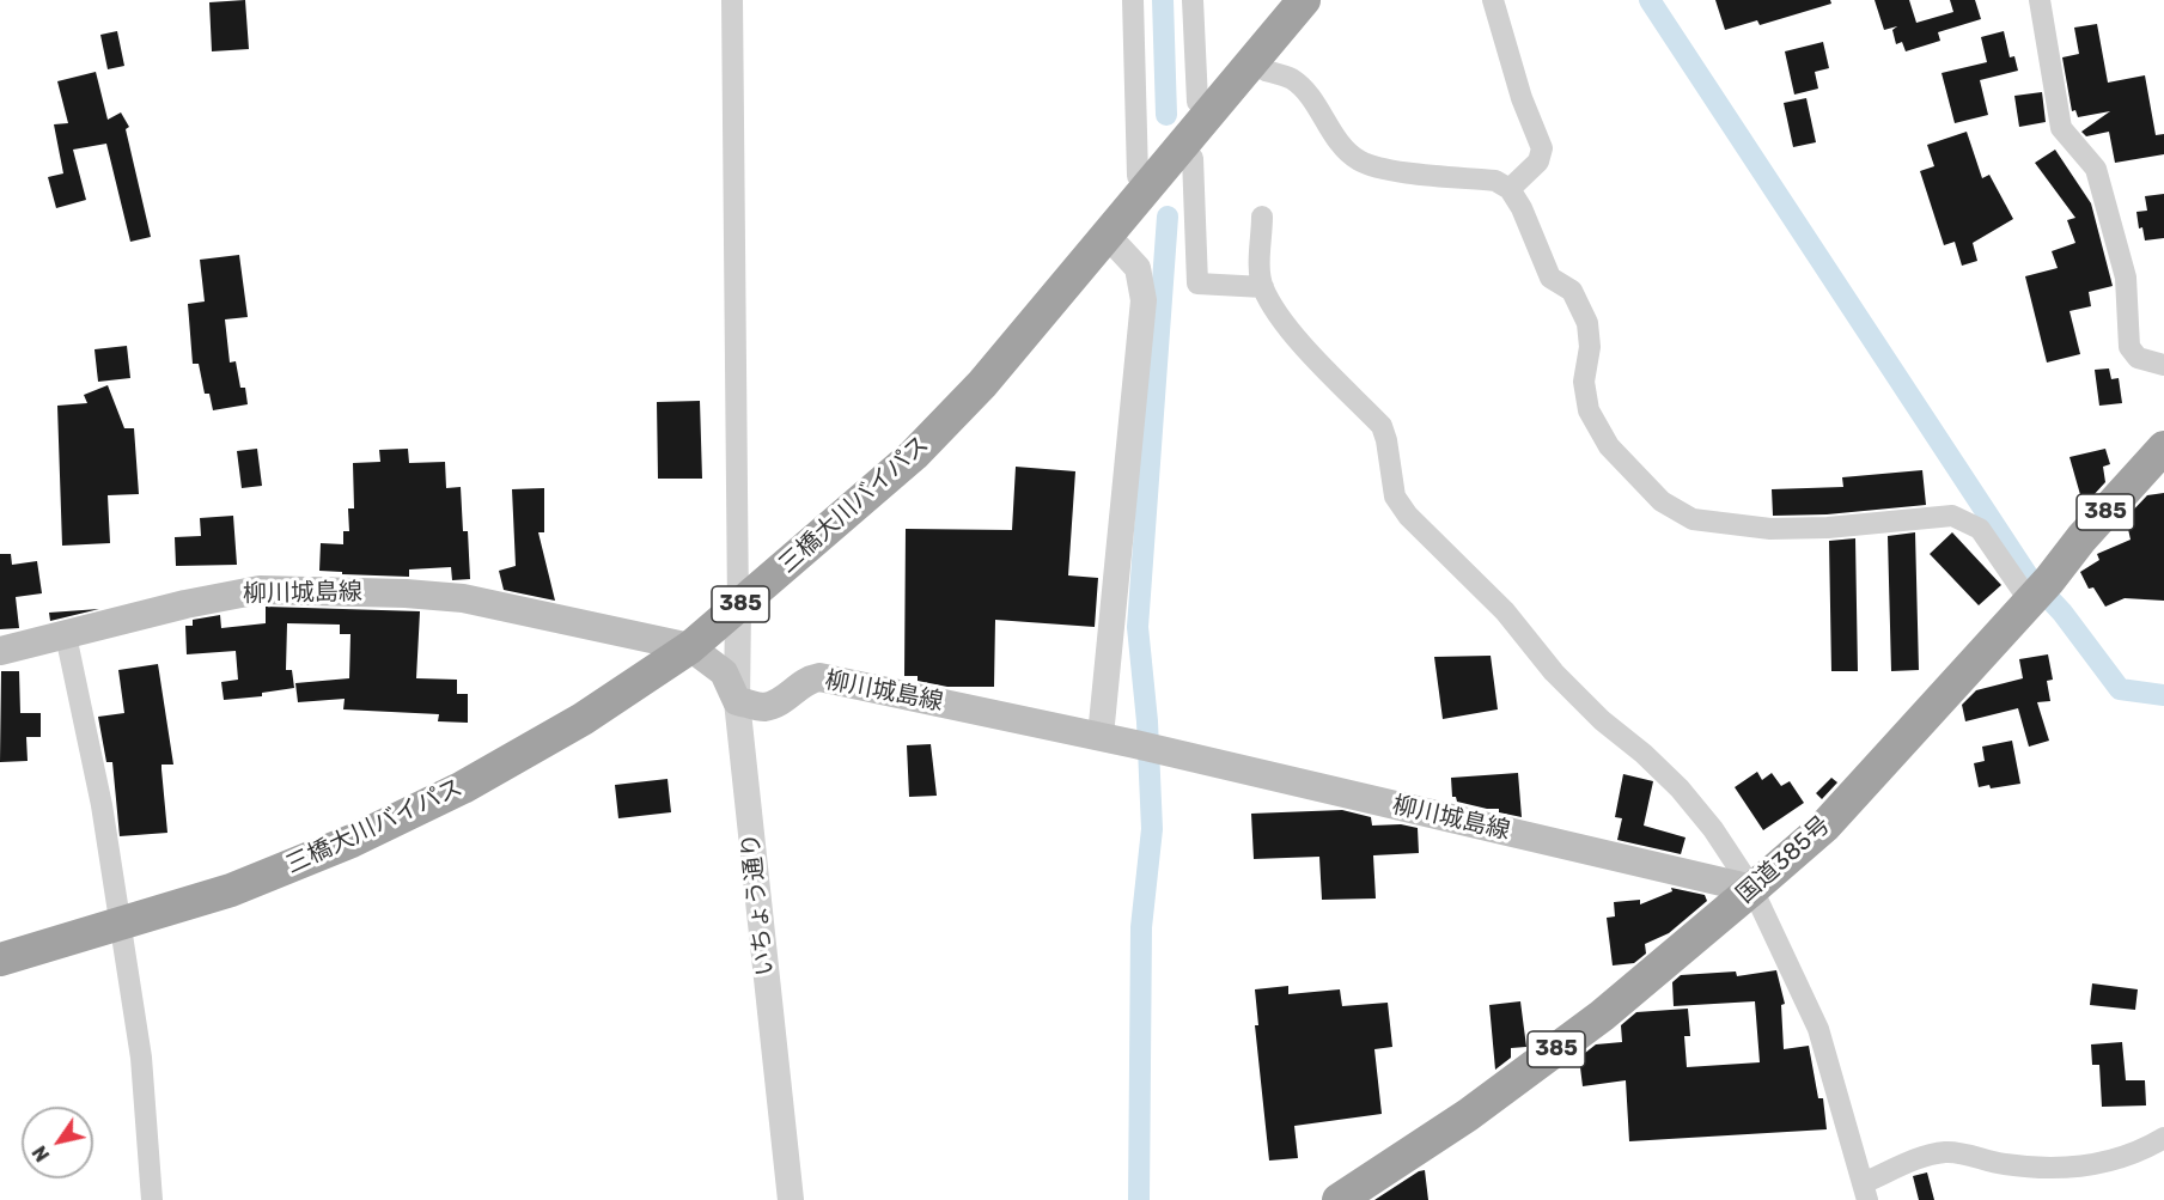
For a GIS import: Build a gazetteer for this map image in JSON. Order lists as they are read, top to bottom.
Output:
{
  "streets": {
    "highway": ["三橋大川バイパス", "385", "国道385号"],
    "main road": ["柳川城島線"],
    "street": ["いちょう通り"]
  },
  "crossings": [
    ["三橋大川バイパス", "柳川城島線"],
    ["三橋大川バイパス", "いちょう通り"],
    ["柳川城島線", "国道385号"],
    ["柳川城島線", "いちょう通り"]
  ],
  "north": "bottom left"
}
